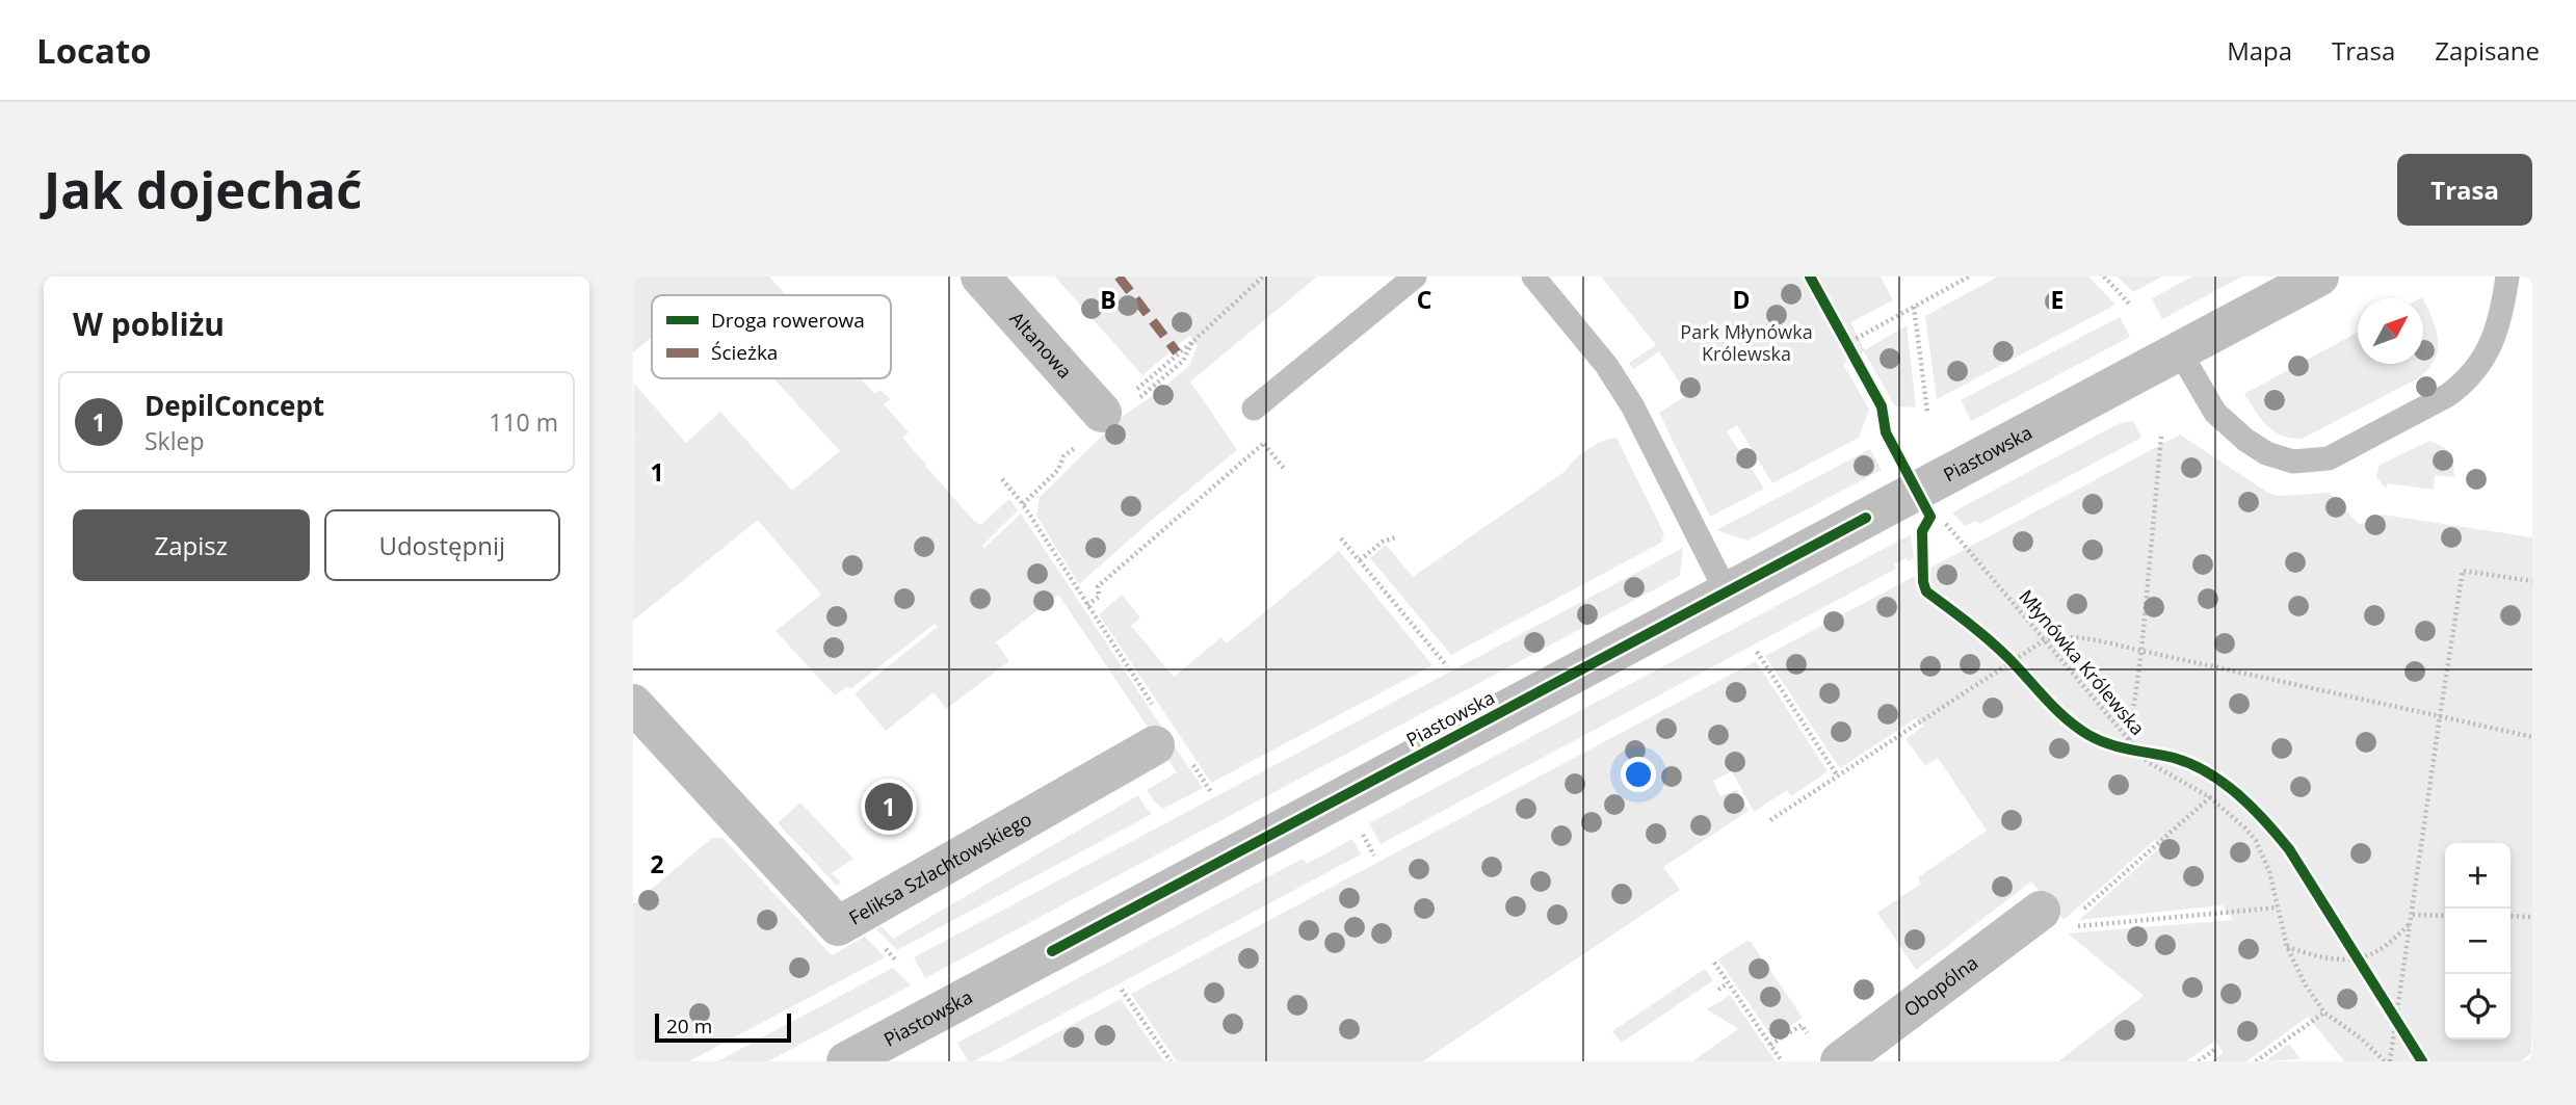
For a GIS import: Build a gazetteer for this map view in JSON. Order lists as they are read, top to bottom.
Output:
{
  "streets": {
    "street": [
      "Altanowa",
      "Piastowska",
      "Feliksa Szlachtowskiego",
      "Obopólna"
    ],
    "cycle path": ["Młynówka Królewska"]
  },
  "parks": ["Park Młynówka Królewska"],
  "legend": ["Droga rowerowa", "Ścieżka"],
  "scale_bar": "20 m",
  "north": "top right",
  "page": {
    "header": "Locato",
    "nav": ["Mapa", "Trasa", "Zapisane"],
    "buttons": [
      "Trasa",
      ["Zapisz", "Udostępnij"]
    ],
    "title": "Jak dojechać",
    "heading": "W pobliżu",
    "list": [
      {
        "mark": "1",
        "name": "DepilConcept",
        "note": "Sklep",
        "value": "110 m"
      }
    ],
    "pins": "1",
    "map_buttons": ["+", "−"],
    "scale": "20 m"
  },
  "grid": {
    "columns": [
      "B",
      "C",
      "D",
      "E"
    ],
    "rows": ["1", "2"]
  }
}
